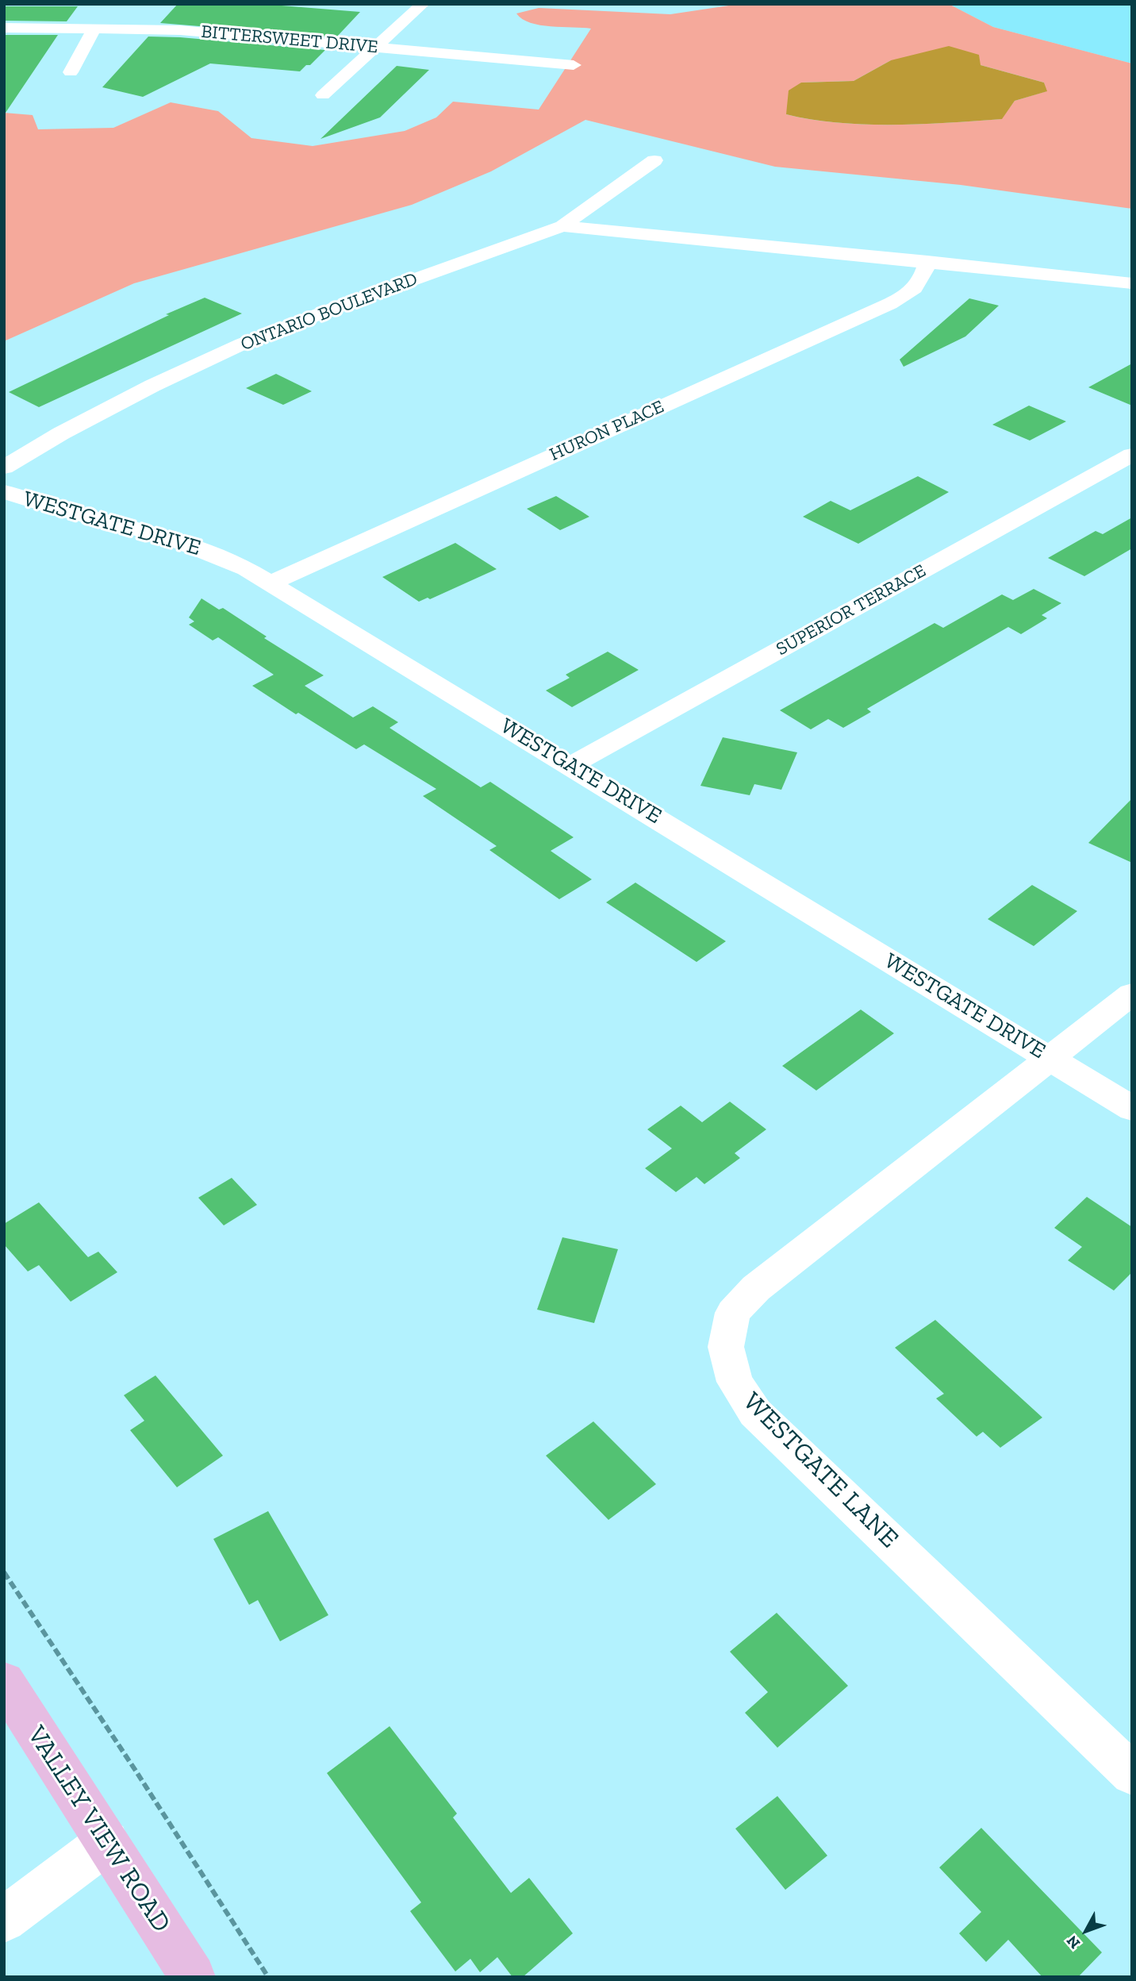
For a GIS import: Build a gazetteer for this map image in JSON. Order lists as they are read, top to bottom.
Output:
{
  "streets": {
    "main road": ["VALLEY VIEW ROAD"],
    "street": [
      "BITTERSWEET DRIVE",
      "ONTARIO BOULEVARD",
      "HURON PLACE",
      "WESTGATE DRIVE",
      "SUPERIOR TERRACE",
      "WESTGATE LANE"
    ]
  },
  "crossings": [
    ["HURON PLACE", "WESTGATE DRIVE"],
    ["WESTGATE DRIVE", "SUPERIOR TERRACE"],
    ["WESTGATE DRIVE", "WESTGATE LANE"]
  ],
  "north": "bottom left"
}
